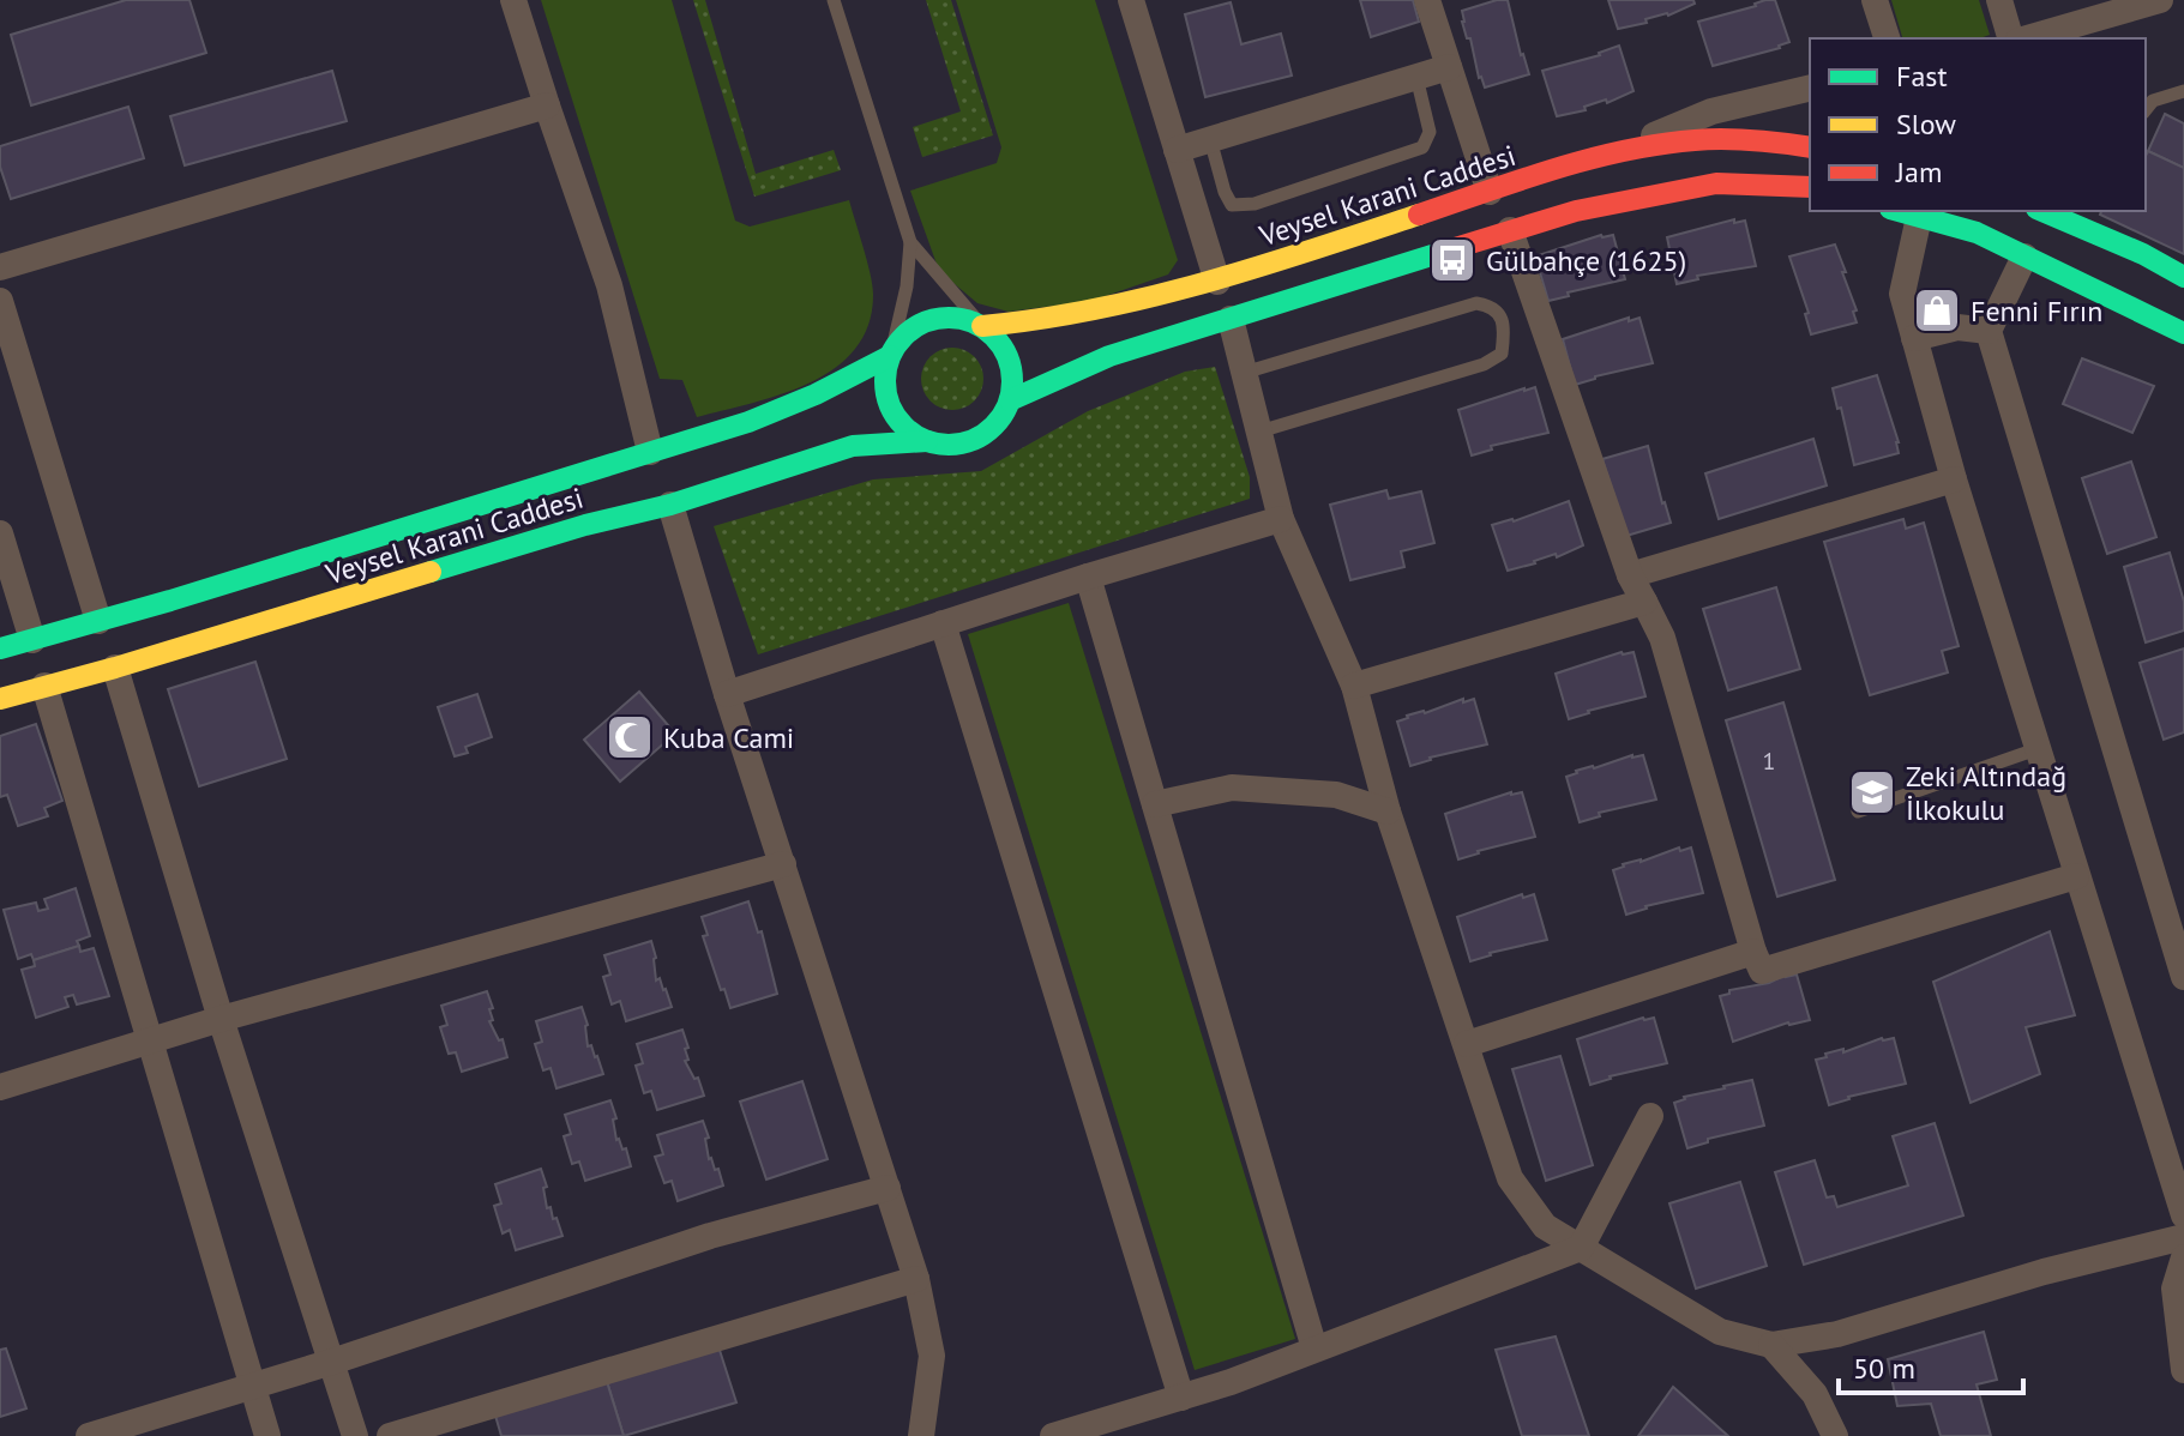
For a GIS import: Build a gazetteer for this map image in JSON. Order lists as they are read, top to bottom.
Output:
{
  "streets": {
    "main road": ["Veysel Karani Caddesi"]
  },
  "places": {
    "bus stop": ["Gülbahçe (1625)"],
    "shop": ["Fenni Fırın"],
    "mosque": ["Kuba Cami"],
    "school or university": ["Zeki Altındağ İlkokulu"]
  },
  "house_numbers": ["1"],
  "legend": ["Fast", "Slow", "Jam"],
  "scale_bar": "50 m"
}
